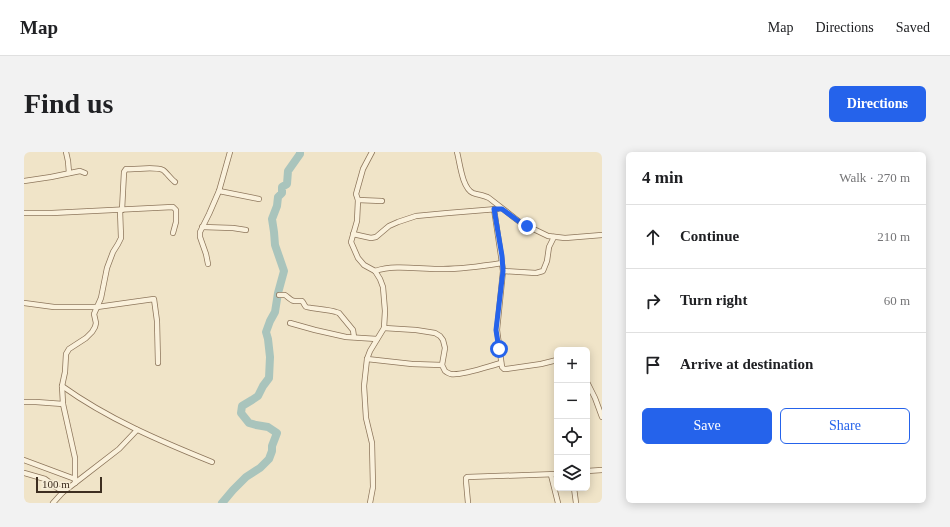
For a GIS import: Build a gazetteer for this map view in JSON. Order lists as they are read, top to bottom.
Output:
{
  "scale_bar": "100 m",
  "page": {
    "header": "Map",
    "nav": ["Map", "Directions", "Saved"],
    "buttons": [
      "Directions",
      ["Save", "Share"]
    ],
    "title": "Find us",
    "heading": ["4 min", "Walk · 270 m"],
    "list": [
      ["Continue", "210 m"],
      ["Turn right", "60 m"],
      "Arrive at destination"
    ],
    "map_buttons": ["+", "−"],
    "scale": "100 m"
  }
}
